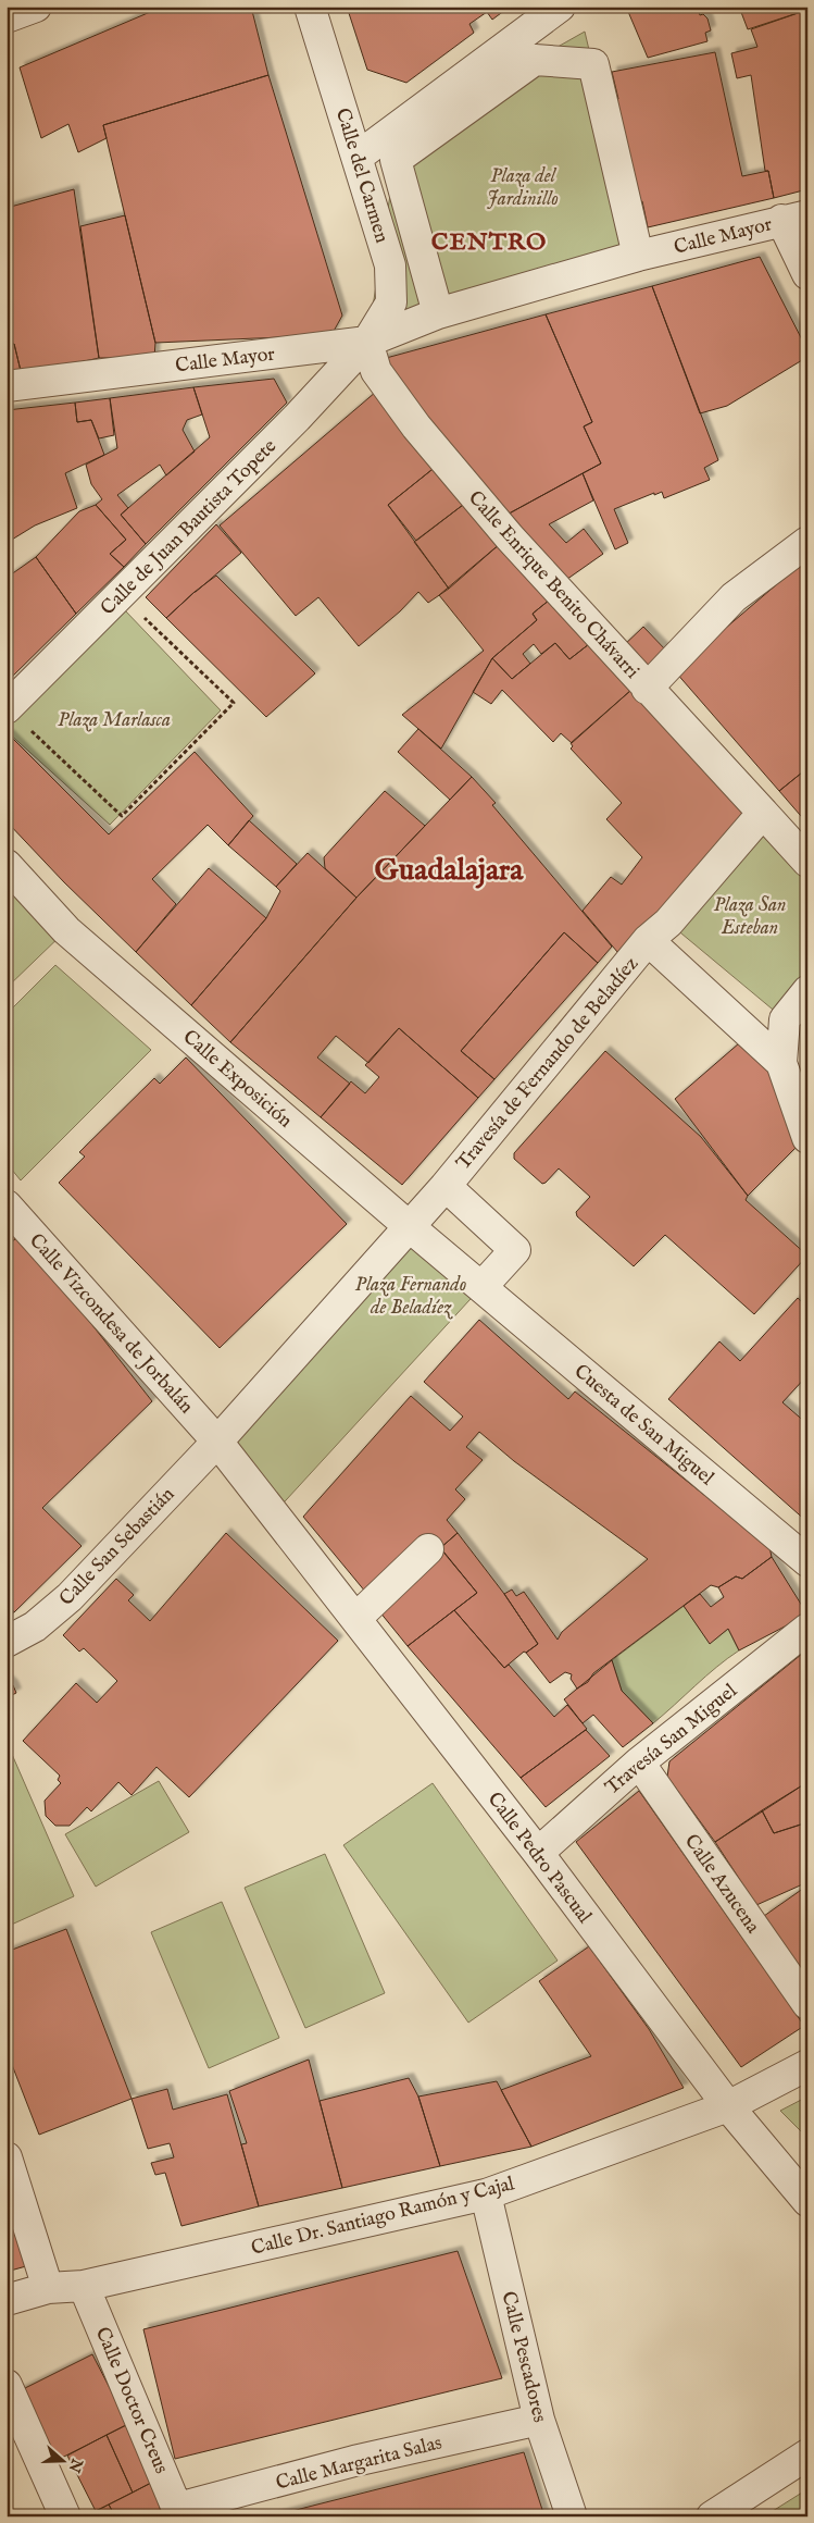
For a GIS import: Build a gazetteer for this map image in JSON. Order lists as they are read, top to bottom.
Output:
{
  "streets": {
    "street": [
      "Calle del Carmen",
      "Calle Mayor",
      "Calle de Juan Bautista Topete",
      "Calle Enrique Benito Chávarri",
      "Travesía de Fernando de Beladíez",
      "Calle Exposición",
      "Calle Vizcondesa de Jorbalán",
      "Cuesta de San Miguel",
      "Calle San Sebastián",
      "Travesía San Miguel",
      "Calle Pedro Pascual",
      "Calle Azucena",
      "Calle Dr. Santiago Ramón y Cajal",
      "Calle Pescadores",
      "Calle Doctor Creus",
      "Calle Margarita Salas"
    ]
  },
  "crossings": [
    ["Calle del Carmen", "Calle Mayor"],
    ["Calle del Carmen", "Calle de Juan Bautista Topete"],
    ["Calle del Carmen", "Calle Enrique Benito Chávarri"],
    ["Calle Mayor", "Calle de Juan Bautista Topete"],
    ["Calle Mayor", "Calle Enrique Benito Chávarri"],
    ["Calle de Juan Bautista Topete", "Calle Enrique Benito Chávarri"],
    ["Calle Vizcondesa de Jorbalán", "Calle San Sebastián"],
    ["Calle Vizcondesa de Jorbalán", "Calle Pedro Pascual"],
    ["Calle San Sebastián", "Calle Pedro Pascual"],
    ["Travesía San Miguel", "Calle Pedro Pascual"],
    ["Travesía San Miguel", "Calle Azucena"],
    ["Calle Pedro Pascual", "Calle Dr. Santiago Ramón y Cajal"],
    ["Calle Dr. Santiago Ramón y Cajal", "Calle Pescadores"],
    ["Calle Dr. Santiago Ramón y Cajal", "Calle Doctor Creus"],
    ["Calle Pescadores", "Calle Margarita Salas"],
    ["Calle Doctor Creus", "Calle Margarita Salas"]
  ],
  "districts": ["CENTRO", "Guadalajara"],
  "parks": [
    "Plaza del Jardinillo",
    "Plaza Marlasca",
    "Plaza San Esteban",
    "Plaza Fernando de Beladíez"
  ],
  "north": "right"
}
